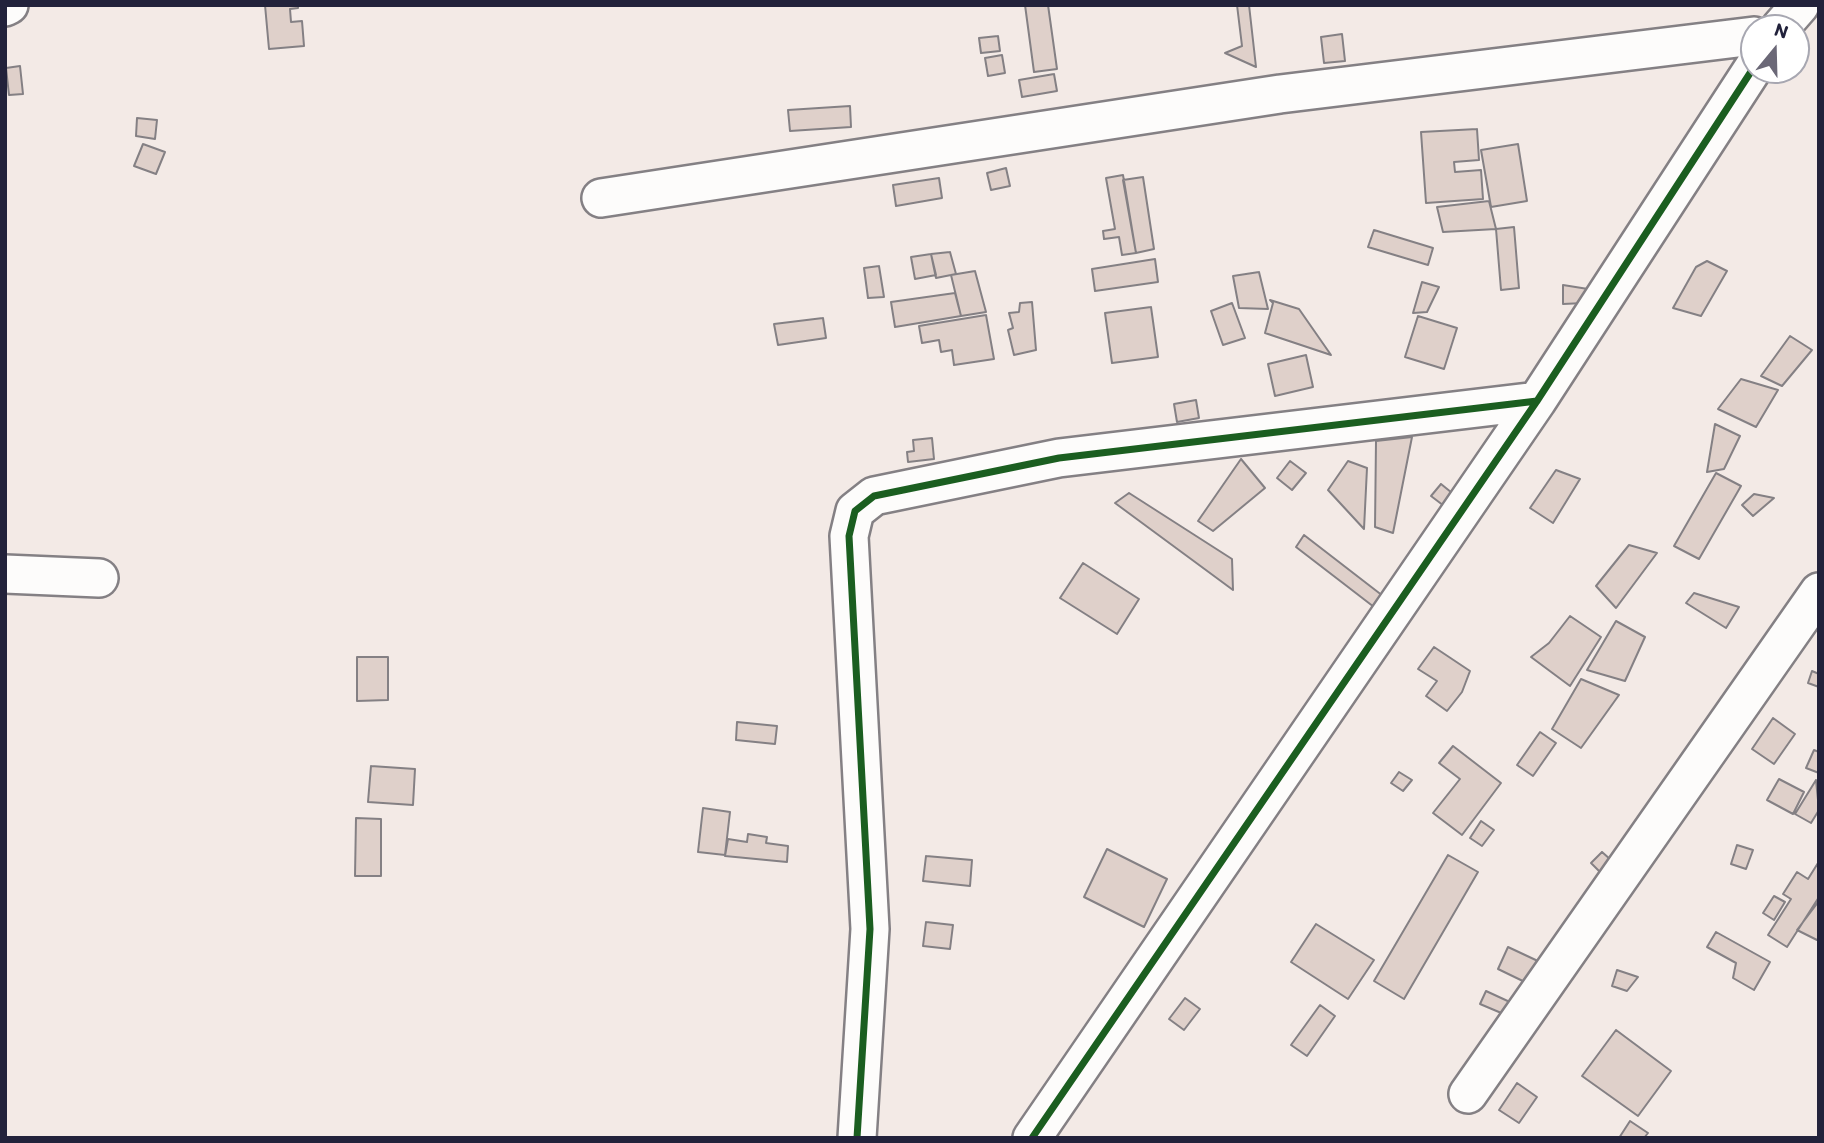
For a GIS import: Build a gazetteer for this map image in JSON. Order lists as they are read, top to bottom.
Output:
{
  "north": "top"
}
